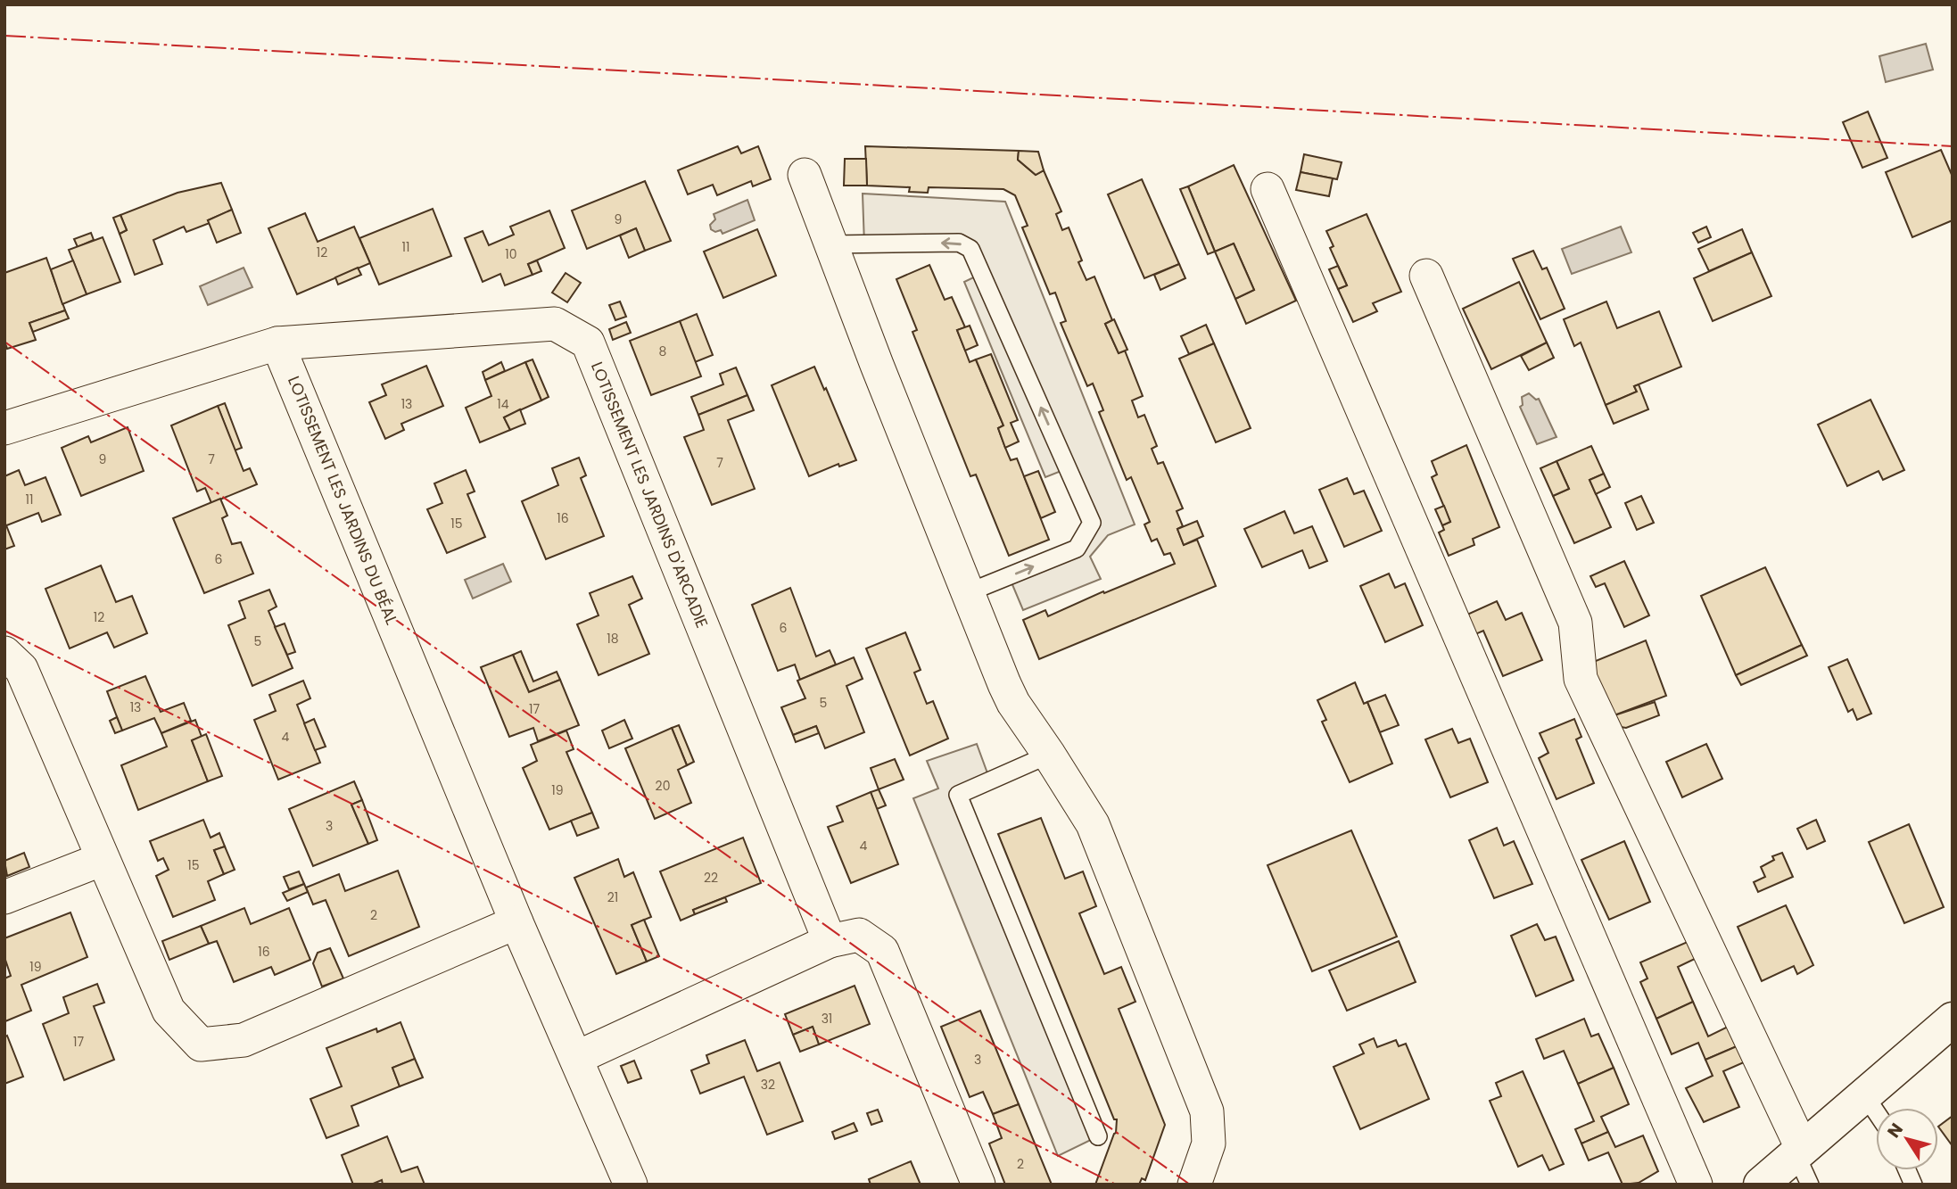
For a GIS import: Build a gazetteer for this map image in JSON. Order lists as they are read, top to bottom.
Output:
{
  "streets": {
    "street": ["LOTISSEMENT LES JARDINS D'ARCADIE", "LOTISSEMENT LES JARDINS DU BÉAL"]
  },
  "crossings": [
    ["LOTISSEMENT LES JARDINS D'ARCADIE", "LOTISSEMENT LES JARDINS DU BÉAL"]
  ],
  "house_numbers": [
    "9",
    "11",
    "12",
    "10",
    "8",
    "13",
    "14",
    "9",
    "7",
    "7",
    "11",
    "16",
    "15",
    "6",
    "12",
    "6",
    "18",
    "5",
    "5",
    "13",
    "17",
    "4",
    "20",
    "19",
    "3",
    "4",
    "15",
    "22",
    "21",
    "2",
    "16",
    "19",
    "31",
    "17",
    "3",
    "32",
    "2"
  ],
  "north": "top left"
}
